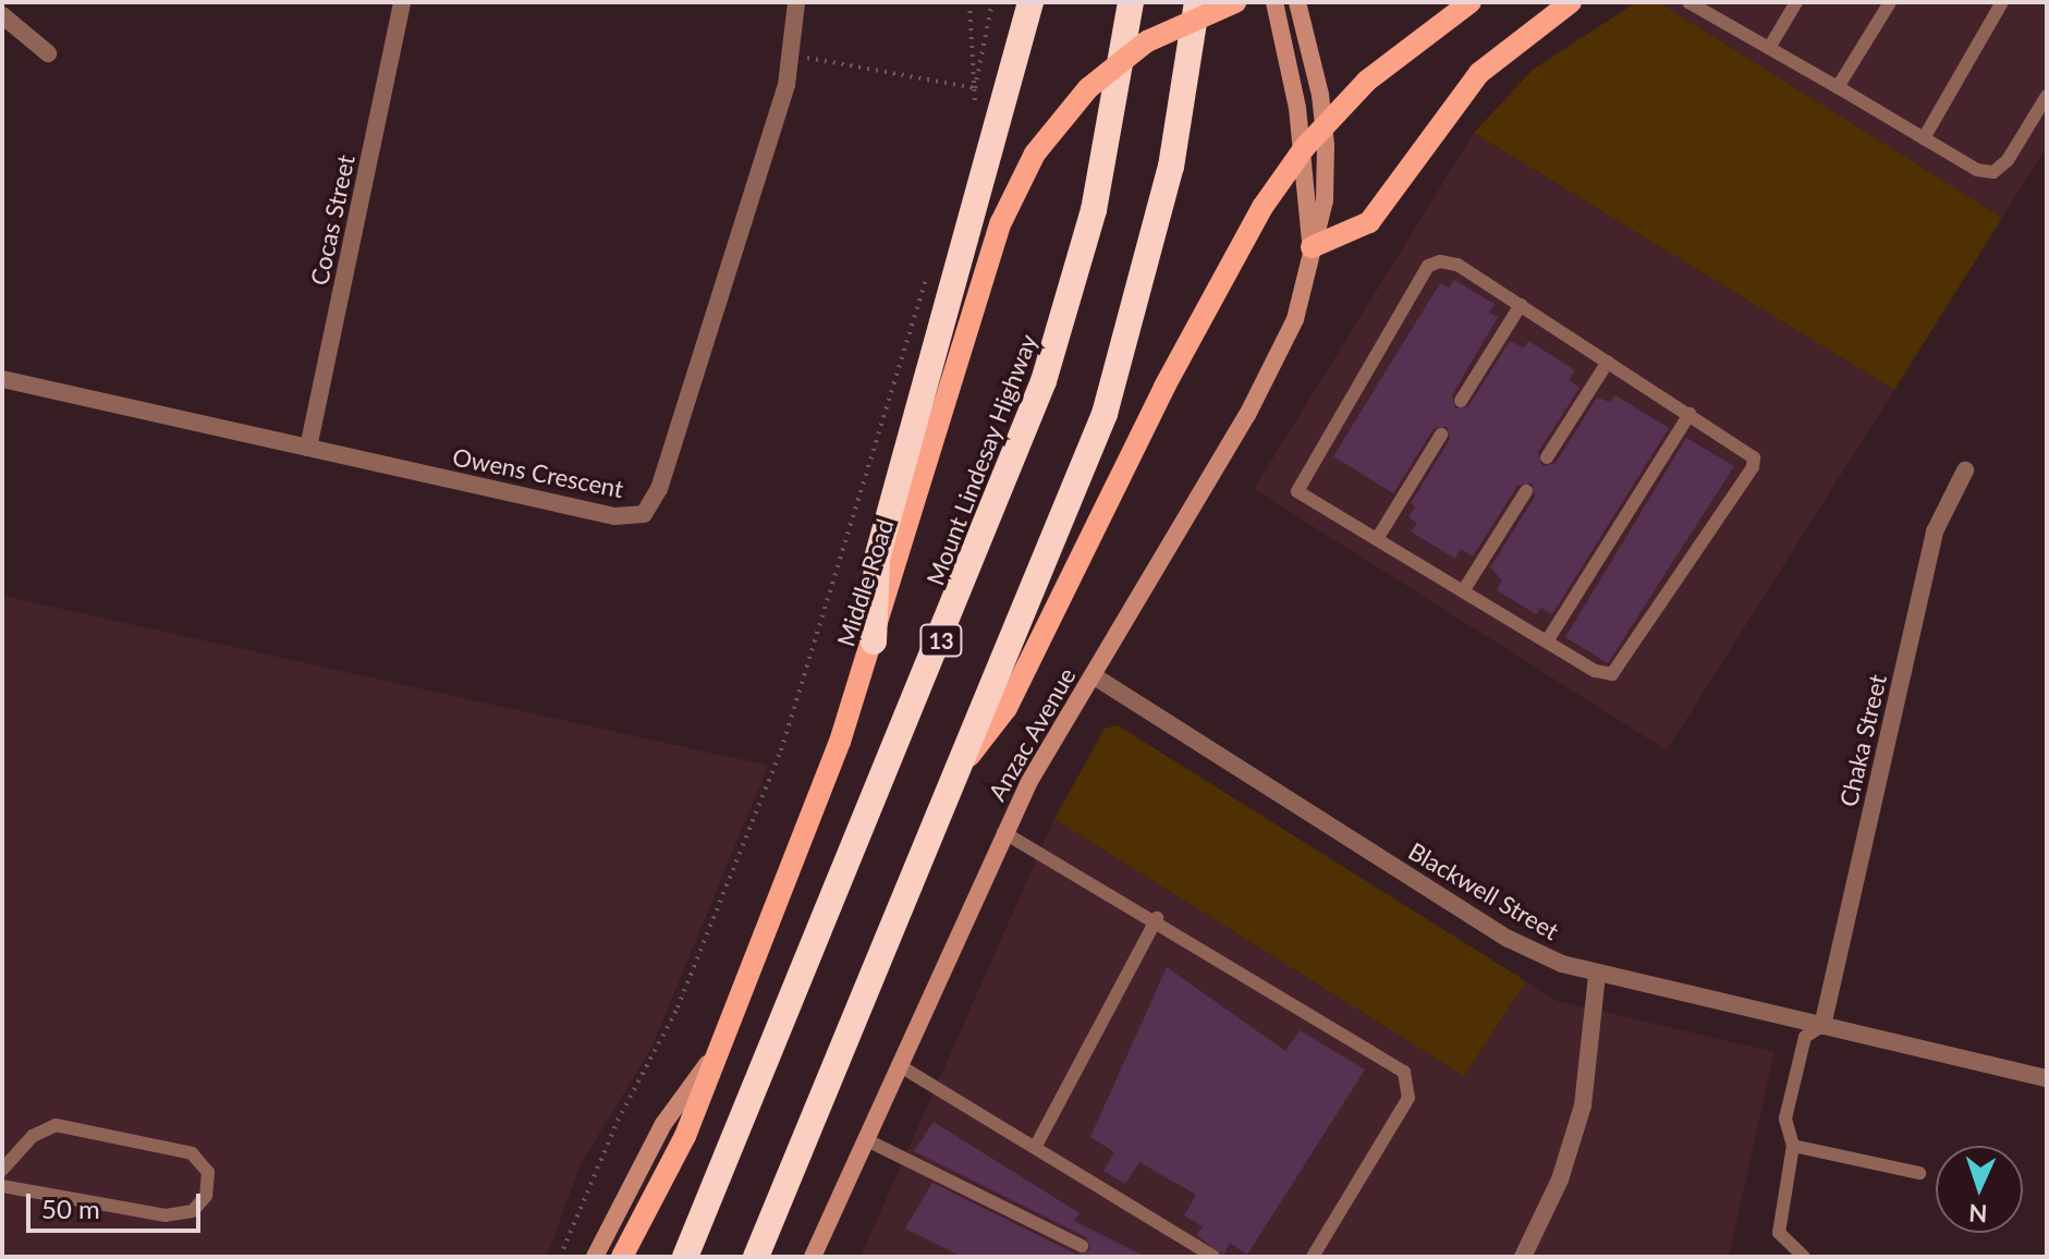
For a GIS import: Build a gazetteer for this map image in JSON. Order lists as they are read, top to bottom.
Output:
{
  "streets": {
    "highway": ["Mount Lindesay Highway", "13"],
    "main road": ["Middle Road", "Anzac Avenue"],
    "street": [
      "Cocas Street",
      "Owens Crescent",
      "Chaka Street",
      "Blackwell Street"
    ]
  },
  "crossings": [
    ["Cocas Street", "Owens Crescent"],
    ["Anzac Avenue", "Blackwell Street"],
    ["Chaka Street", "Blackwell Street"]
  ],
  "scale_bar": "50 m",
  "north": "bottom"
}
